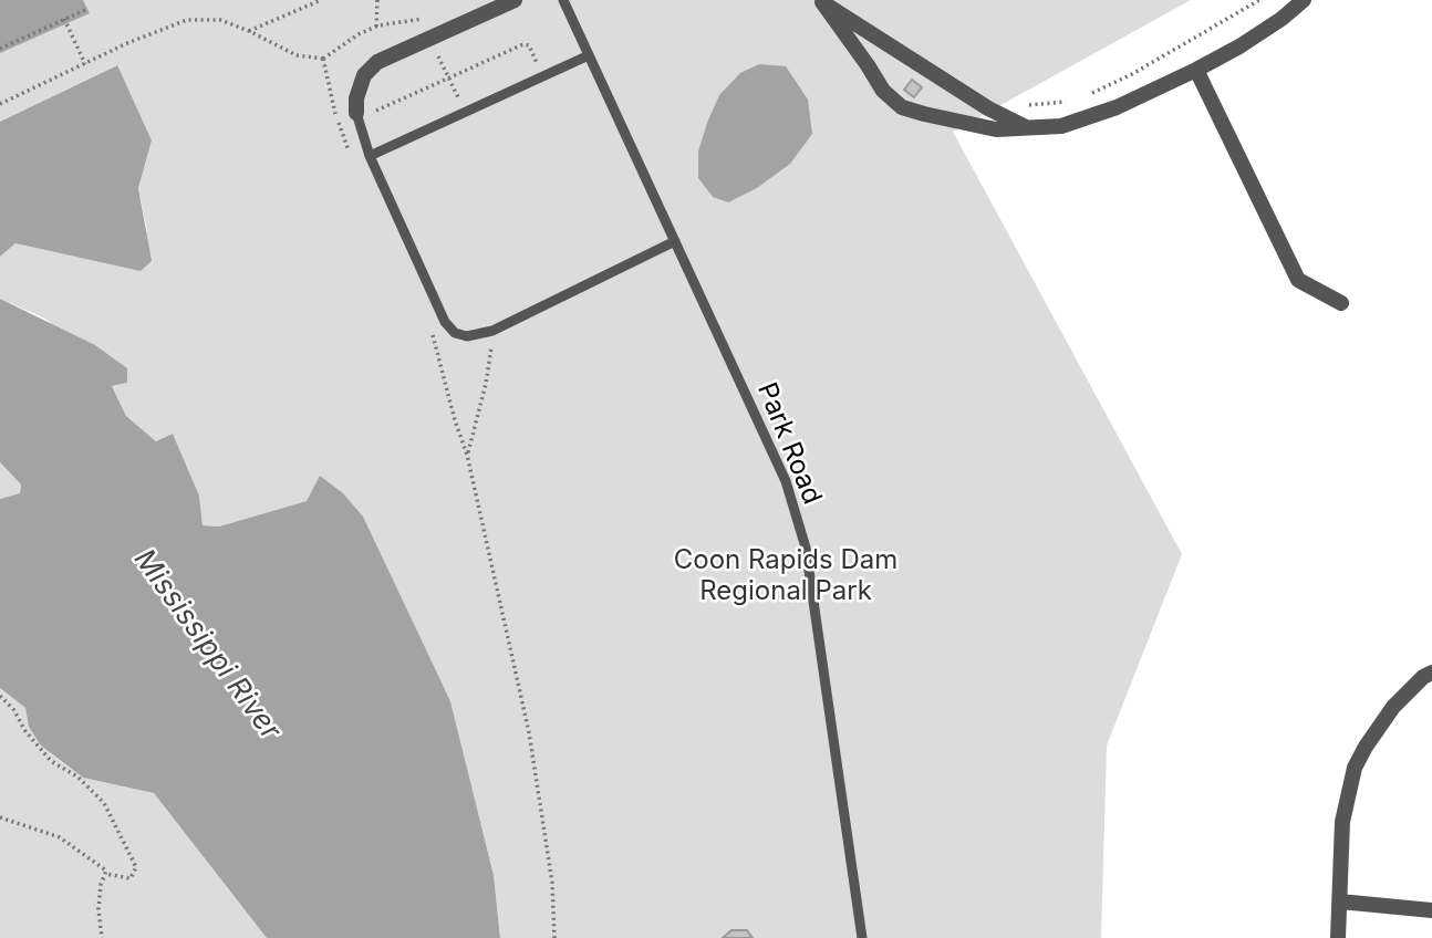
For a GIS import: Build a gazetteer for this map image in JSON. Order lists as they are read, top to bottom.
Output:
{
  "streets": {
    "lane": ["Park Road"]
  },
  "water": ["Mississippi River"],
  "parks": ["Coon Rapids Dam Regional Park"]
}
